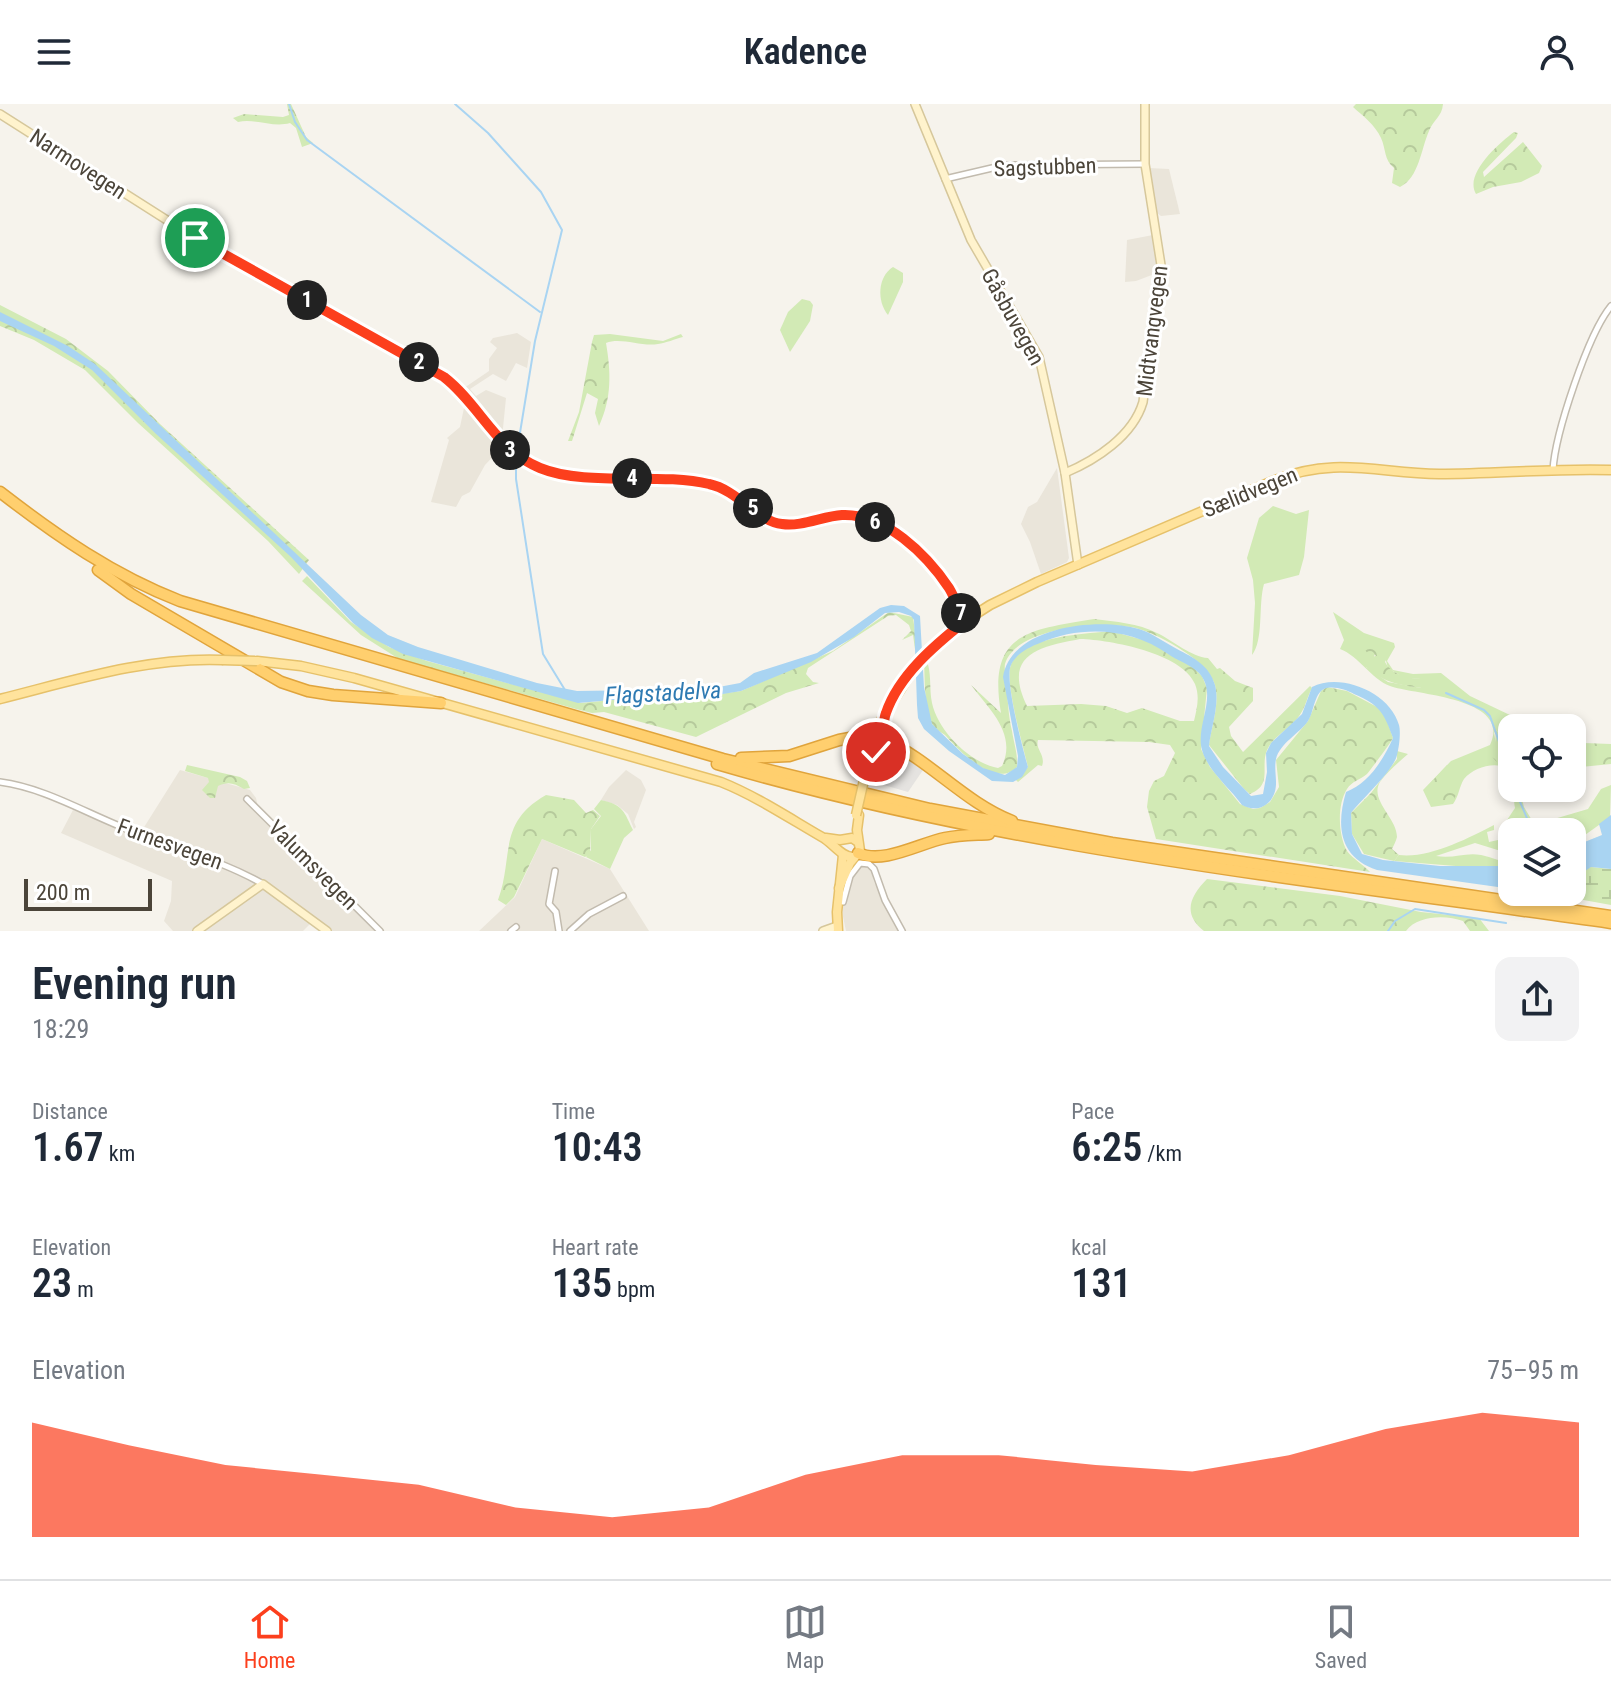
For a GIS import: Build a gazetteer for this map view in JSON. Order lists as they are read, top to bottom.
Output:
{
  "streets": {
    "main road": [
      "Narmovegen",
      "Gåsbuvegen",
      "Midtvangvegen",
      "Sælidvegen",
      "Furnesvegen"
    ],
    "street": ["Sagstubben", "Valumsvegen"]
  },
  "crossings": [
    ["Narmovegen", "Sælidvegen"],
    ["Sagstubben", "Gåsbuvegen"],
    ["Sagstubben", "Midtvangvegen"],
    ["Gåsbuvegen", "Midtvangvegen"],
    ["Gåsbuvegen", "Sælidvegen"]
  ],
  "water": ["Flagstadelva"],
  "scale_bar": "200 m",
  "page": {
    "header": "Kadence",
    "pins": [
      "1",
      "2",
      "3",
      "4",
      "5",
      "6",
      "7"
    ],
    "scale": "200 m",
    "heading": ["Evening run", "18:29"],
    "stats": [
      ["Distance", "1.67 km"],
      ["Time", "10:43"],
      ["Pace", "6:25 /km"],
      ["Elevation", "23 m"],
      ["Heart rate", "135 bpm"],
      ["kcal", "131"]
    ],
    "chart": ["Elevation", "75–95 m"],
    "tabs": ["Home", "Map", "Saved"]
  }
}
